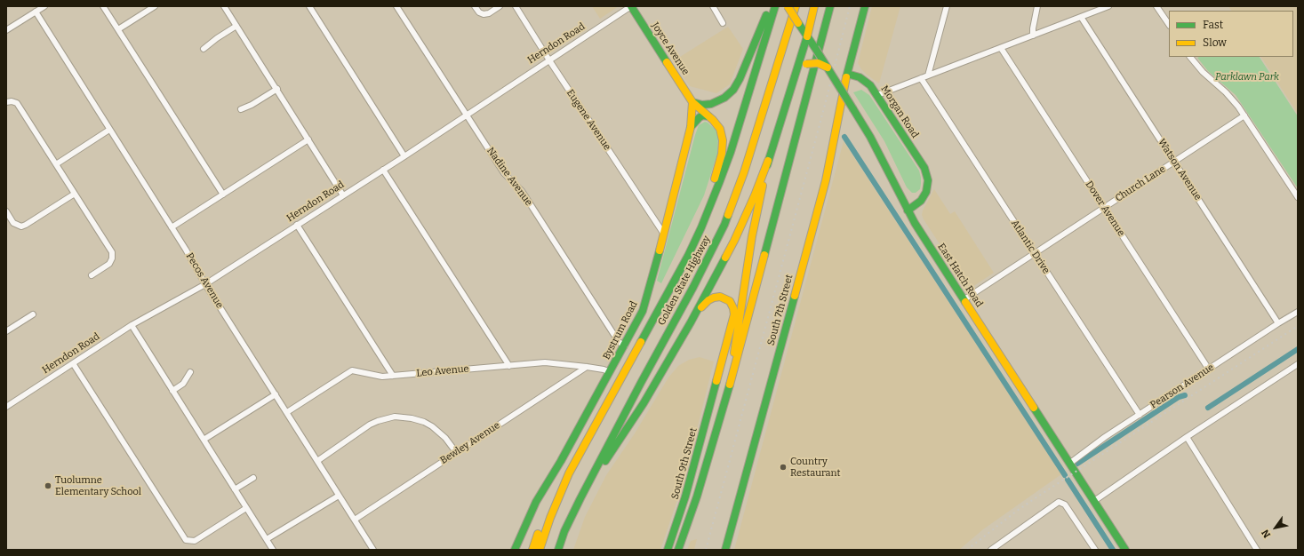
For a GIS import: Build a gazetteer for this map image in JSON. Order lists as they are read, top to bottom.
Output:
{
  "streets": {
    "main road": [
      "Joyce Avenue",
      "Morgan Road",
      "East Hatch Road",
      "Golden State Highway",
      "South 7th Street",
      "Bystrum Road",
      "South 9th Street"
    ],
    "street": [
      "Herndon Road",
      "Eugene Avenue",
      "Watson Avenue",
      "Nadine Avenue",
      "Church Lane",
      "Dover Avenue",
      "Atlantic Drive",
      "Pecos Avenue",
      "Leo Avenue",
      "Pearson Avenue",
      "Bewley Avenue"
    ]
  },
  "crossings": [
    ["Herndon Road", "Joyce Avenue"],
    ["Herndon Road", "Eugene Avenue"],
    ["Herndon Road", "Nadine Avenue"],
    ["Herndon Road", "Pecos Avenue"],
    ["Joyce Avenue", "Golden State Highway"],
    ["Joyce Avenue", "Bystrum Road"],
    ["Morgan Road", "East Hatch Road"],
    ["Morgan Road", "South 7th Street"],
    ["Eugene Avenue", "Bystrum Road"],
    ["Watson Avenue", "Church Lane"],
    ["Watson Avenue", "Pearson Avenue"],
    ["Nadine Avenue", "Bystrum Road"],
    ["Church Lane", "Dover Avenue"],
    ["Church Lane", "Atlantic Drive"],
    ["Church Lane", "East Hatch Road"],
    ["Dover Avenue", "Pearson Avenue"],
    ["Atlantic Drive", "Pearson Avenue"],
    ["East Hatch Road", "Pearson Avenue"],
    ["Pecos Avenue", "Leo Avenue"],
    ["Pecos Avenue", "Bewley Avenue"],
    ["Bystrum Road", "Leo Avenue"],
    ["Leo Avenue", "Bewley Avenue"]
  ],
  "parks": ["Parklawn Park"],
  "places": ["Country Restaurant", "Tuolumne Elementary School"],
  "legend": ["Fast", "Slow"],
  "north": "bottom left"
}
